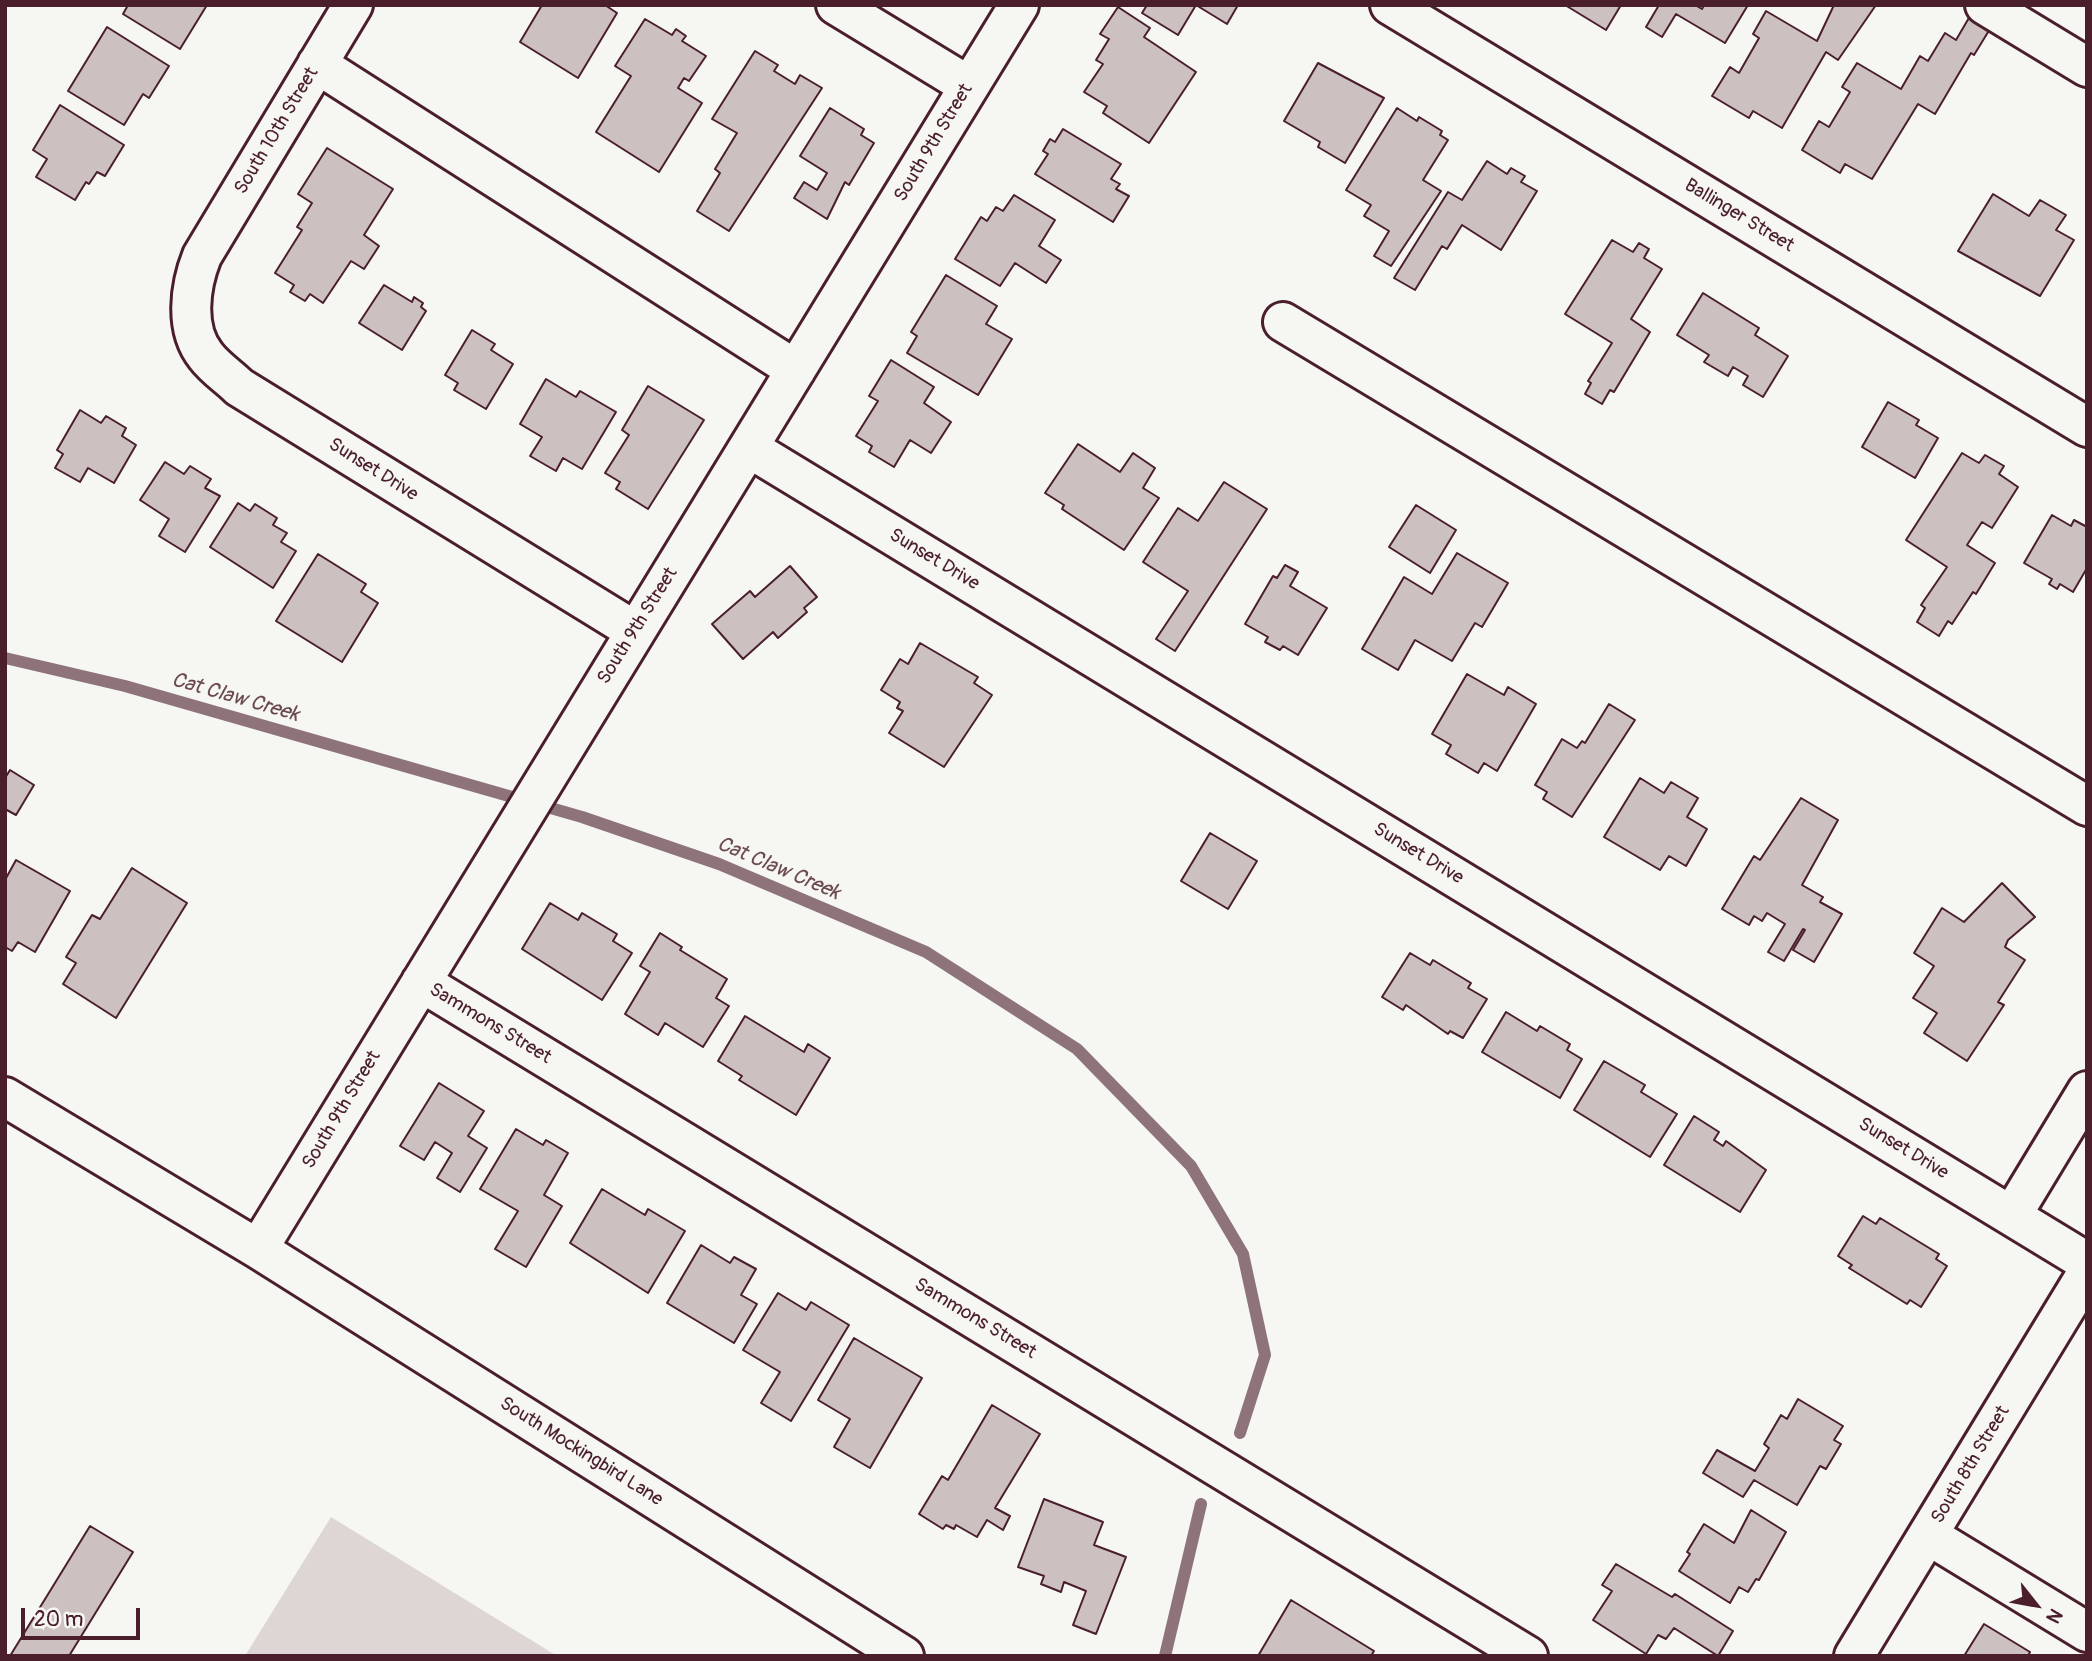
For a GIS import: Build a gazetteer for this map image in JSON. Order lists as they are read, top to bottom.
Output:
{
  "streets": {
    "street": [
      "South 10th Street",
      "South 9th Street",
      "Ballinger Street",
      "Sunset Drive",
      "Sammons Street",
      "South Mockingbird Lane",
      "South 8th Street"
    ]
  },
  "crossings": [
    ["South 10th Street", "Sunset Drive"],
    ["South 9th Street", "Sunset Drive"],
    ["South 9th Street", "Sammons Street"],
    ["South 9th Street", "South Mockingbird Lane"]
  ],
  "water": ["Cat Claw Creek"],
  "scale_bar": "20 m",
  "north": "bottom right"
}
